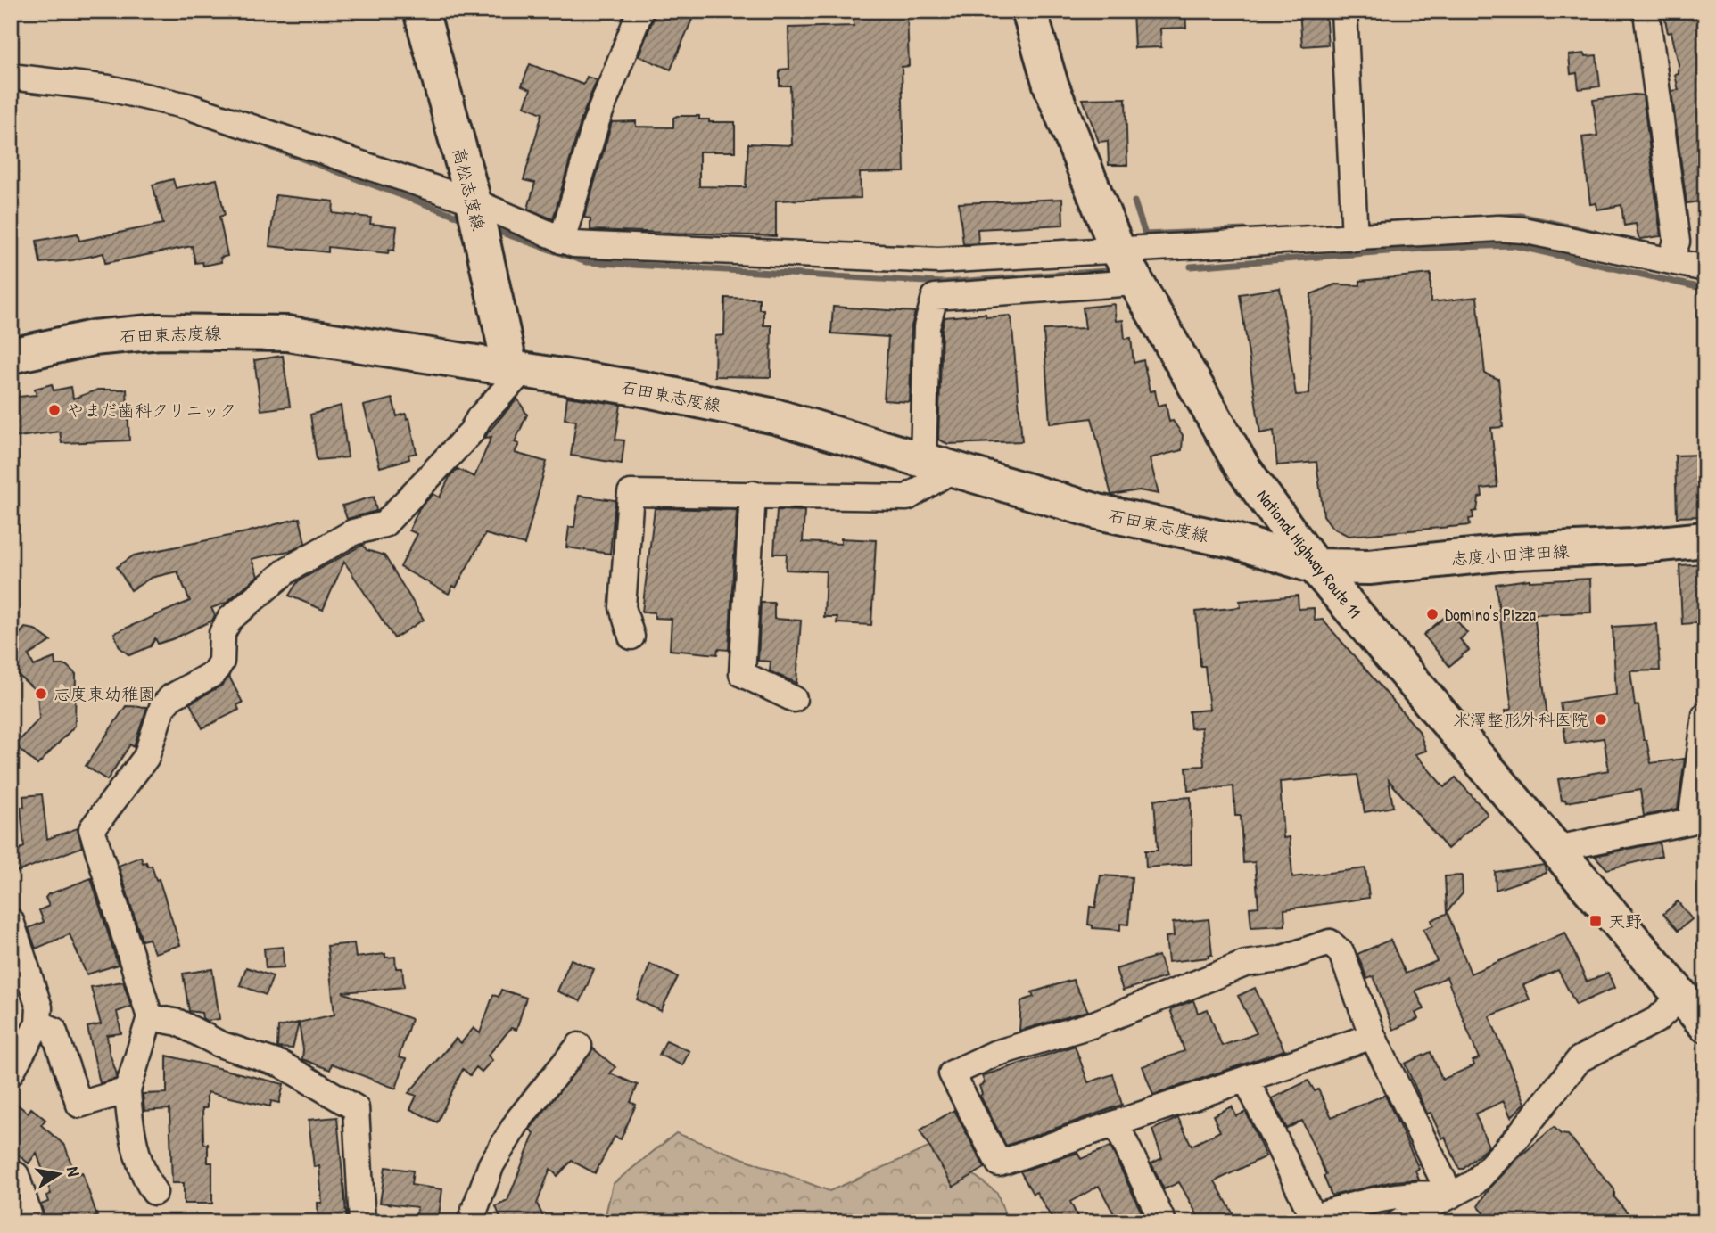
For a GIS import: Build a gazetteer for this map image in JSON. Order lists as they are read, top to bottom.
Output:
{
  "streets": {
    "main road": [
      "高松志度線",
      "石田東志度線",
      "National Highway Route 11",
      "志度小田津田線"
    ]
  },
  "crossings": [
    ["高松志度線", "石田東志度線"],
    ["石田東志度線", "National Highway Route 11"],
    ["石田東志度線", "志度小田津田線"],
    ["National Highway Route 11", "志度小田津田線"]
  ],
  "places": {
    "other": [
      "やまだ歯科クリニック",
      "Domino's Pizza",
      "志度東幼稚園",
      "米澤整形外科医院"
    ],
    "transit": ["天野"]
  },
  "north": "right"
}
